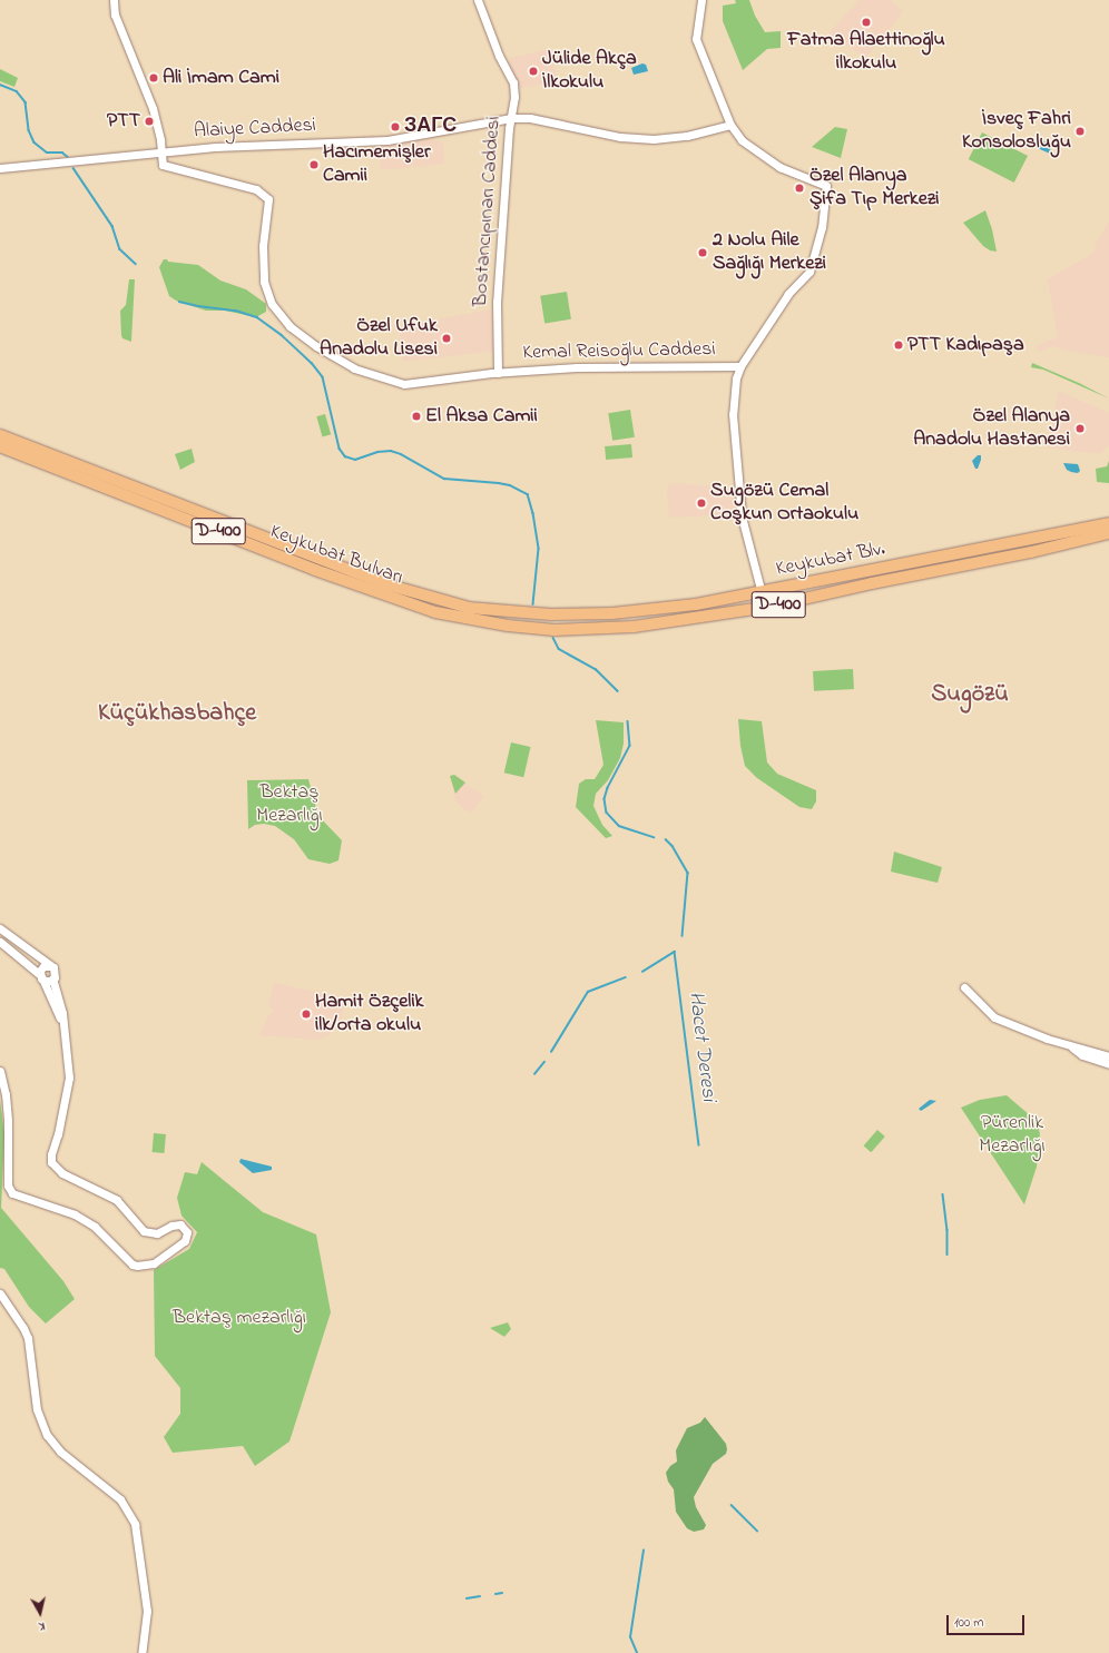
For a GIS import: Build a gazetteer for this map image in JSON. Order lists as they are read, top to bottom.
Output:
{
  "streets": {
    "highway": ["D-400", "Keykubat Bulvarı", "Keykubat Blv."],
    "street": ["Alaiye Caddesi", "Bostancıpınarı Caddesi", "Kemal Reisoğlu Caddesi"]
  },
  "crossings": [
    ["Alaiye Caddesi", "Bostancıpınarı Caddesi"],
    ["Alaiye Caddesi", "Kemal Reisoğlu Caddesi"],
    ["Bostancıpınarı Caddesi", "Kemal Reisoğlu Caddesi"],
    ["Keykubat Bulvarı", "Keykubat Blv."]
  ],
  "districts": ["Sugözü", "Küçükhasbahçe"],
  "water": ["Hacet Deresi"],
  "parks": ["Bektaş Mezarlığı", "Pürenlik Mezarlığı", "Bektaş mezarlığı"],
  "places": [
    "Fatma Alaettinoğlu ilkokulu",
    "Jülide Akça İlkokulu",
    "Ali İmam Cami",
    "PTT",
    "ЗАГС",
    "İsveç Fahri Konsolosluğu",
    "Hacımemişler Camii",
    "Özel Alanya Şifa Tıp Merkezi",
    "2 Nolu Aile Sağlığı Merkezi",
    "Özel Ufuk Anadolu Lisesi",
    "PTT Kadıpaşa",
    "El Aksa Camii",
    "Özel Alanya Anadolu Hastanesi",
    "Sugözü Cemal Coşkun Ortaokulu",
    "Hamit Özçelik ilk/orta okulu"
  ],
  "scale_bar": "100 m",
  "north": "bottom"
}
